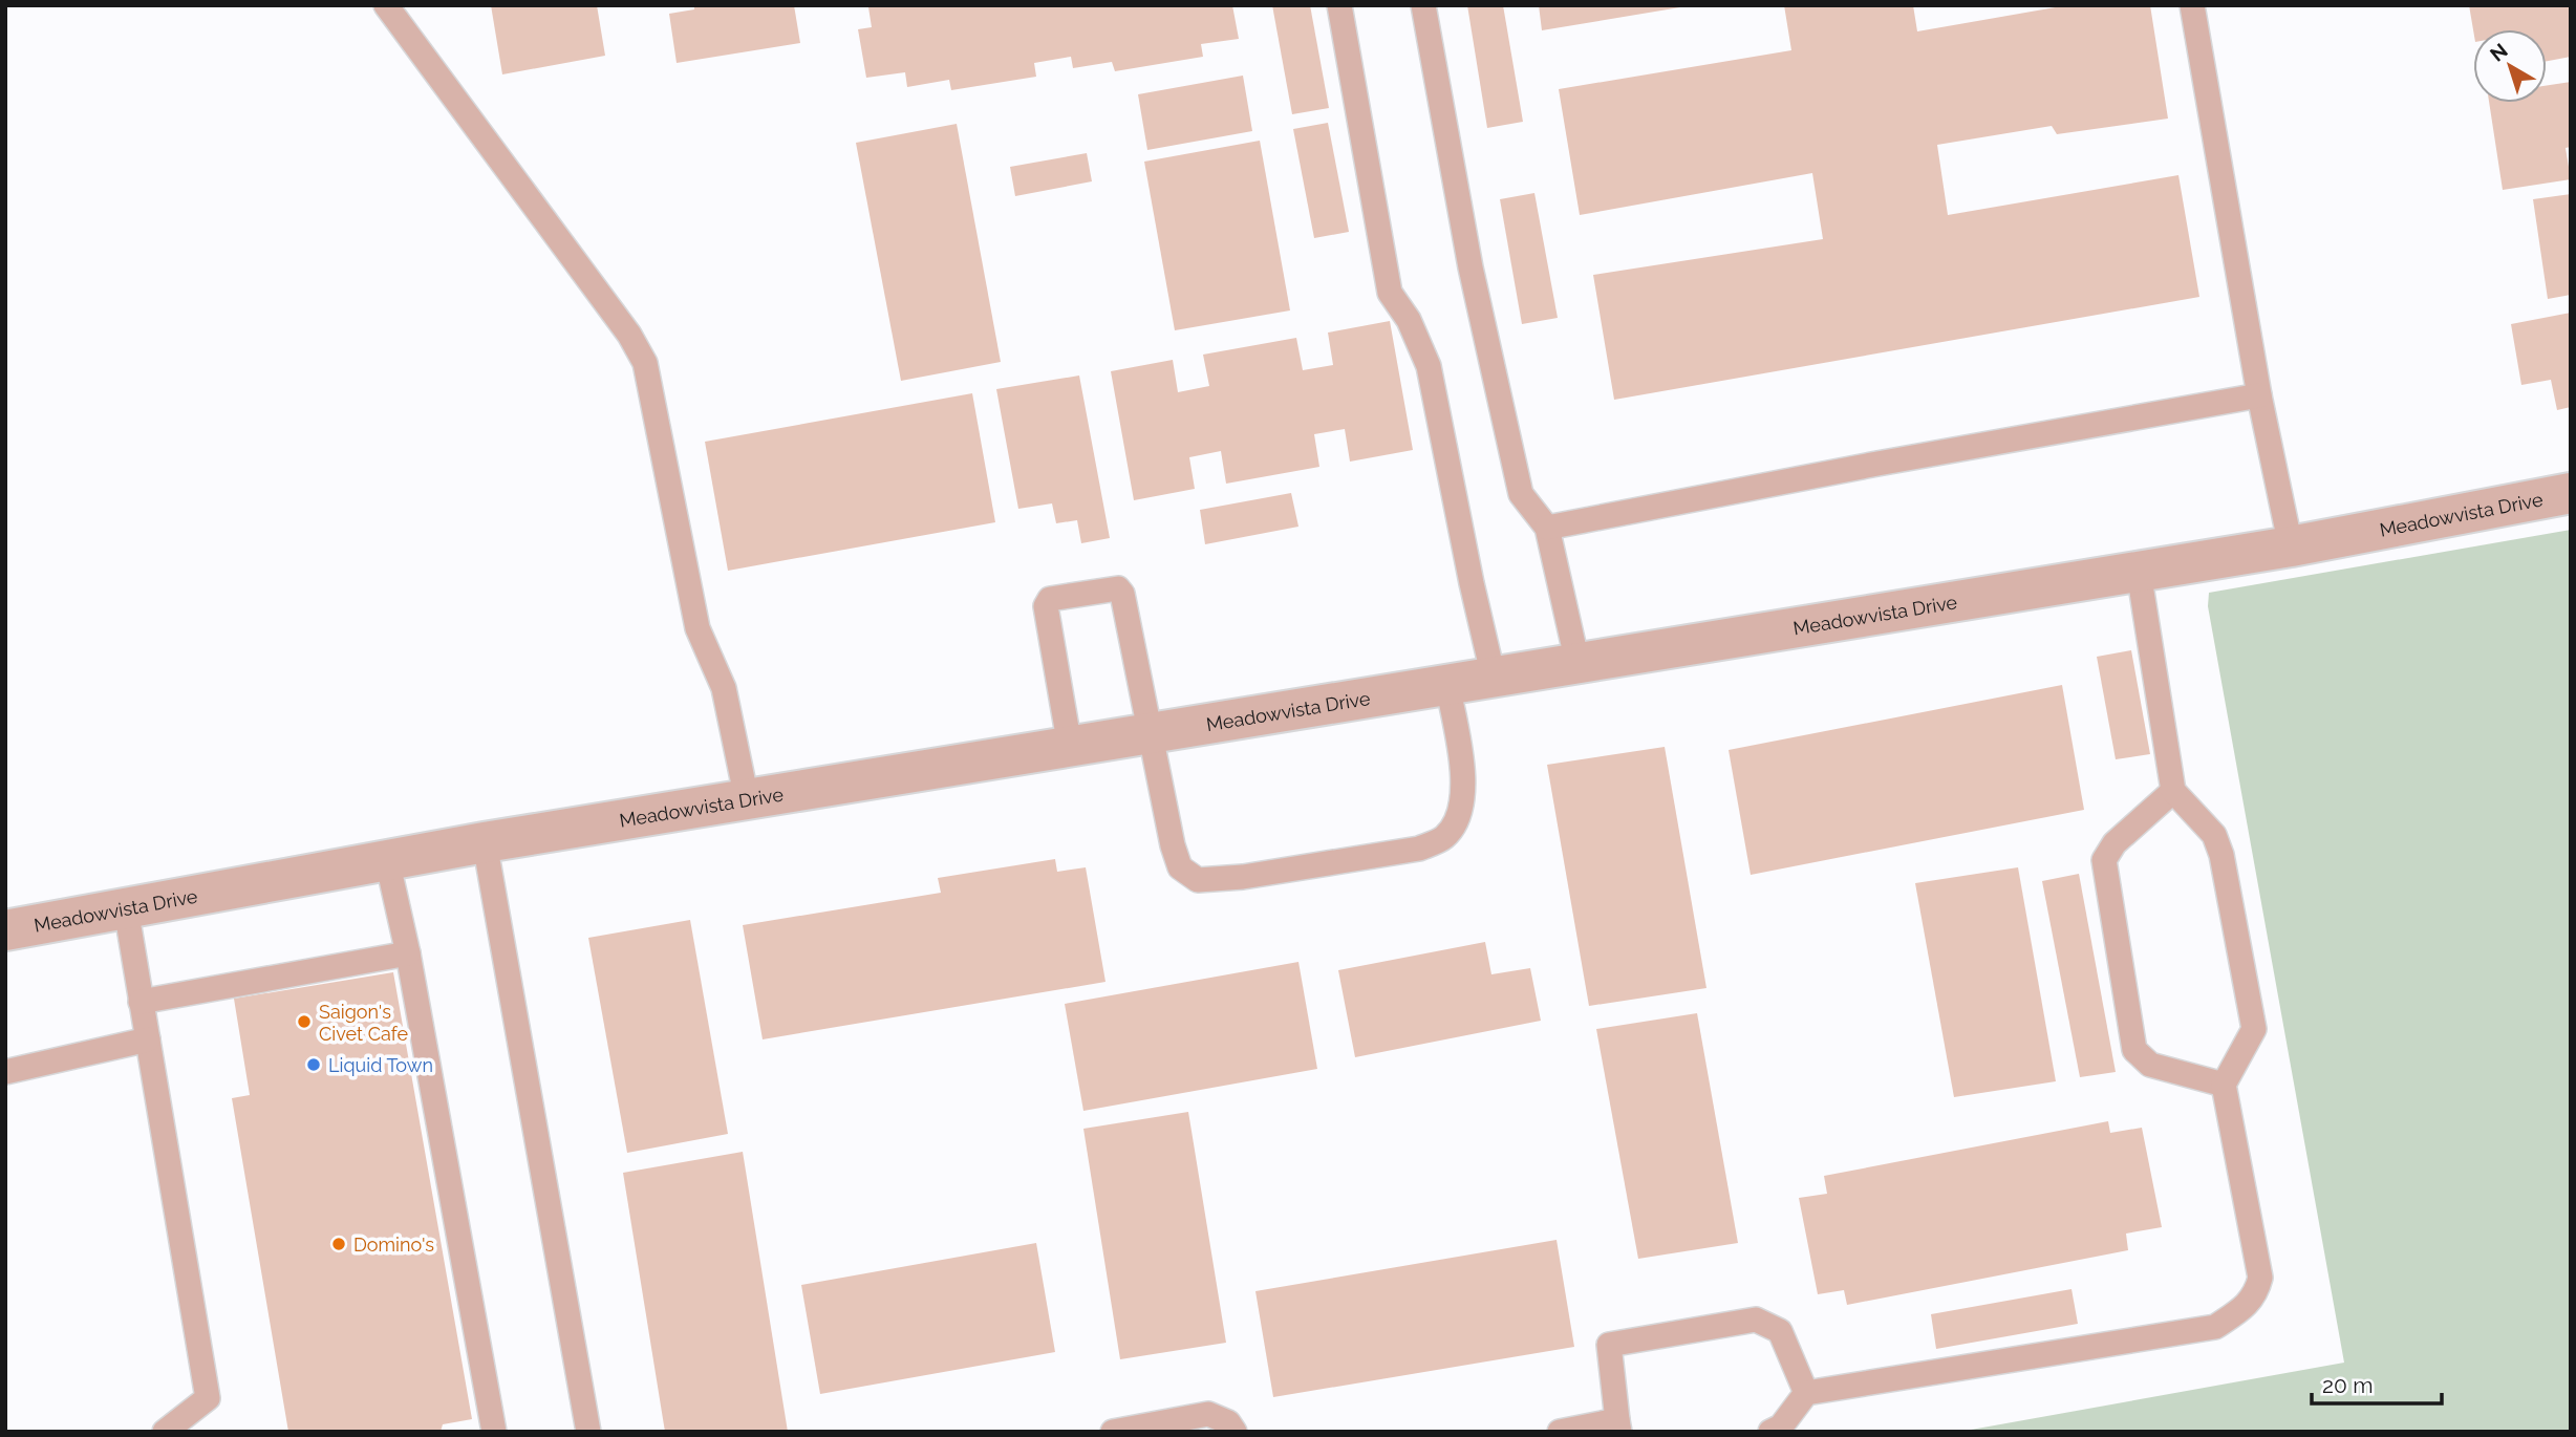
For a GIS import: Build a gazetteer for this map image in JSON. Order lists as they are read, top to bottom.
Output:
{
  "streets": {
    "street": ["Meadowvista Drive"]
  },
  "places": ["Saigon's Civet Cafe", "Liquid Town", "Domino's"],
  "scale_bar": "20 m",
  "north": "top left"
}
